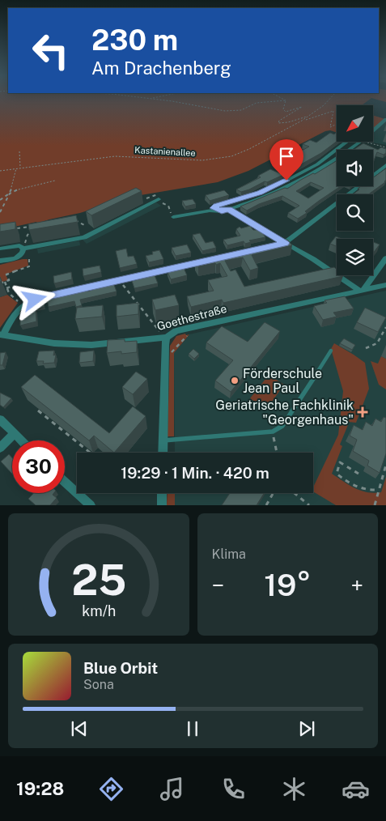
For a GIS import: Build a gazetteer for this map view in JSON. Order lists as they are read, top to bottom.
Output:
{
  "streets": {
    "street": ["Goethestraße"],
    "path": ["Kastanienallee"]
  },
  "places": {
    "other": ["Förderschule Jean Paul"],
    "health": ["Geriatrische Fachklinik \"Georgenhaus\""]
  },
  "north": "bottom left",
  "page": {
    "turn": ["230 m", "Am Drachenberg"],
    "limit": "30",
    "trip": "19:29 · 1 Min. · 420 m",
    "tile": "Klima",
    "heat": ["−", "19°", "+"],
    "song": ["Blue Orbit", "Sona"],
    "tabs": "19:28",
    "gauge": ["25", "km/h"]
  }
}
